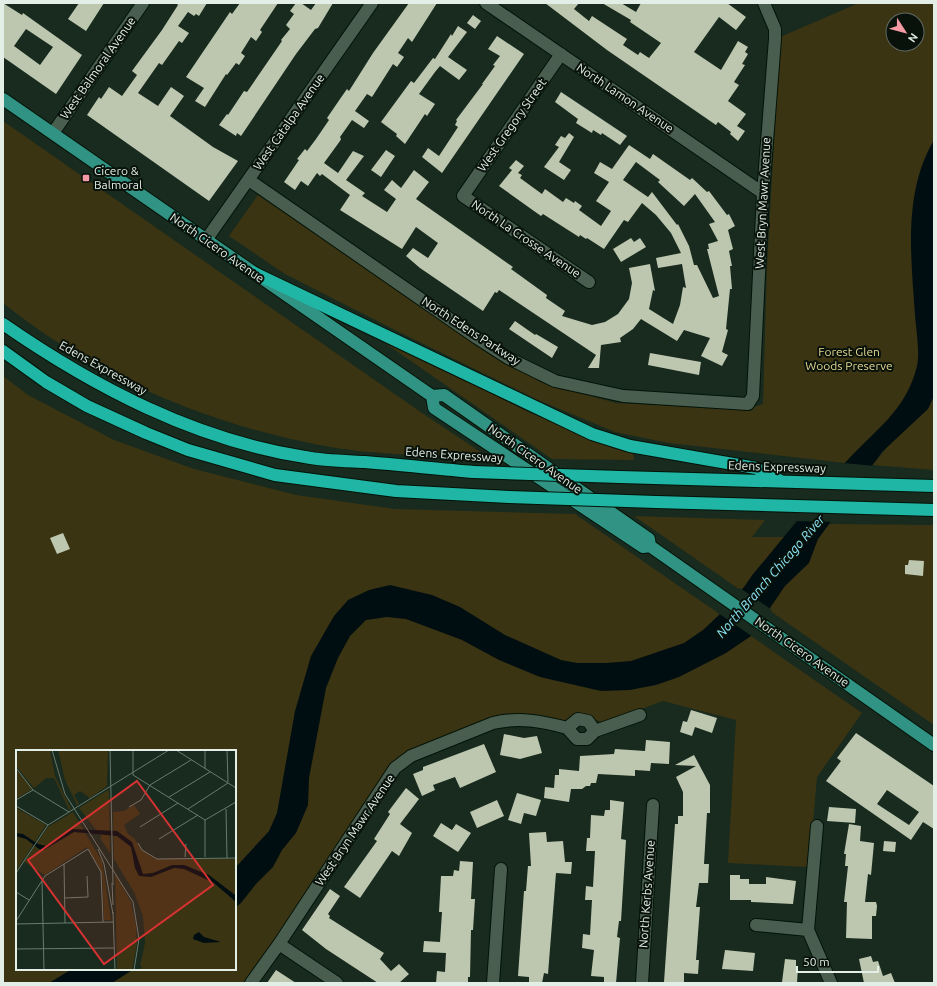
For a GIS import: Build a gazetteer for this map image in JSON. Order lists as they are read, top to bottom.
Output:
{
  "streets": {
    "highway": ["Edens Expressway"],
    "main road": ["North Cicero Avenue"],
    "street": [
      "West Balmoral Avenue",
      "North Lamon Avenue",
      "West Catalpa Avenue",
      "West Gregory Street",
      "West Bryn Mawr Avenue",
      "North La Crosse Avenue",
      "North Edens Parkway",
      "North Kerbs Avenue"
    ]
  },
  "crossings": [
    ["West Balmoral Avenue", "North Cicero Avenue"],
    ["North Lamon Avenue", "West Gregory Street"],
    ["North Lamon Avenue", "West Bryn Mawr Avenue"],
    ["West Catalpa Avenue", "North Cicero Avenue"],
    ["West Catalpa Avenue", "North Edens Parkway"],
    ["West Gregory Street", "North La Crosse Avenue"],
    ["West Bryn Mawr Avenue", "North Edens Parkway"]
  ],
  "water": ["North Branch Chicago River"],
  "parks": ["Forest Glen Woods Preserve"],
  "places": {
    "transit": ["Cicero & Balmoral"]
  },
  "scale_bar": "50 m",
  "north": "bottom right"
}
